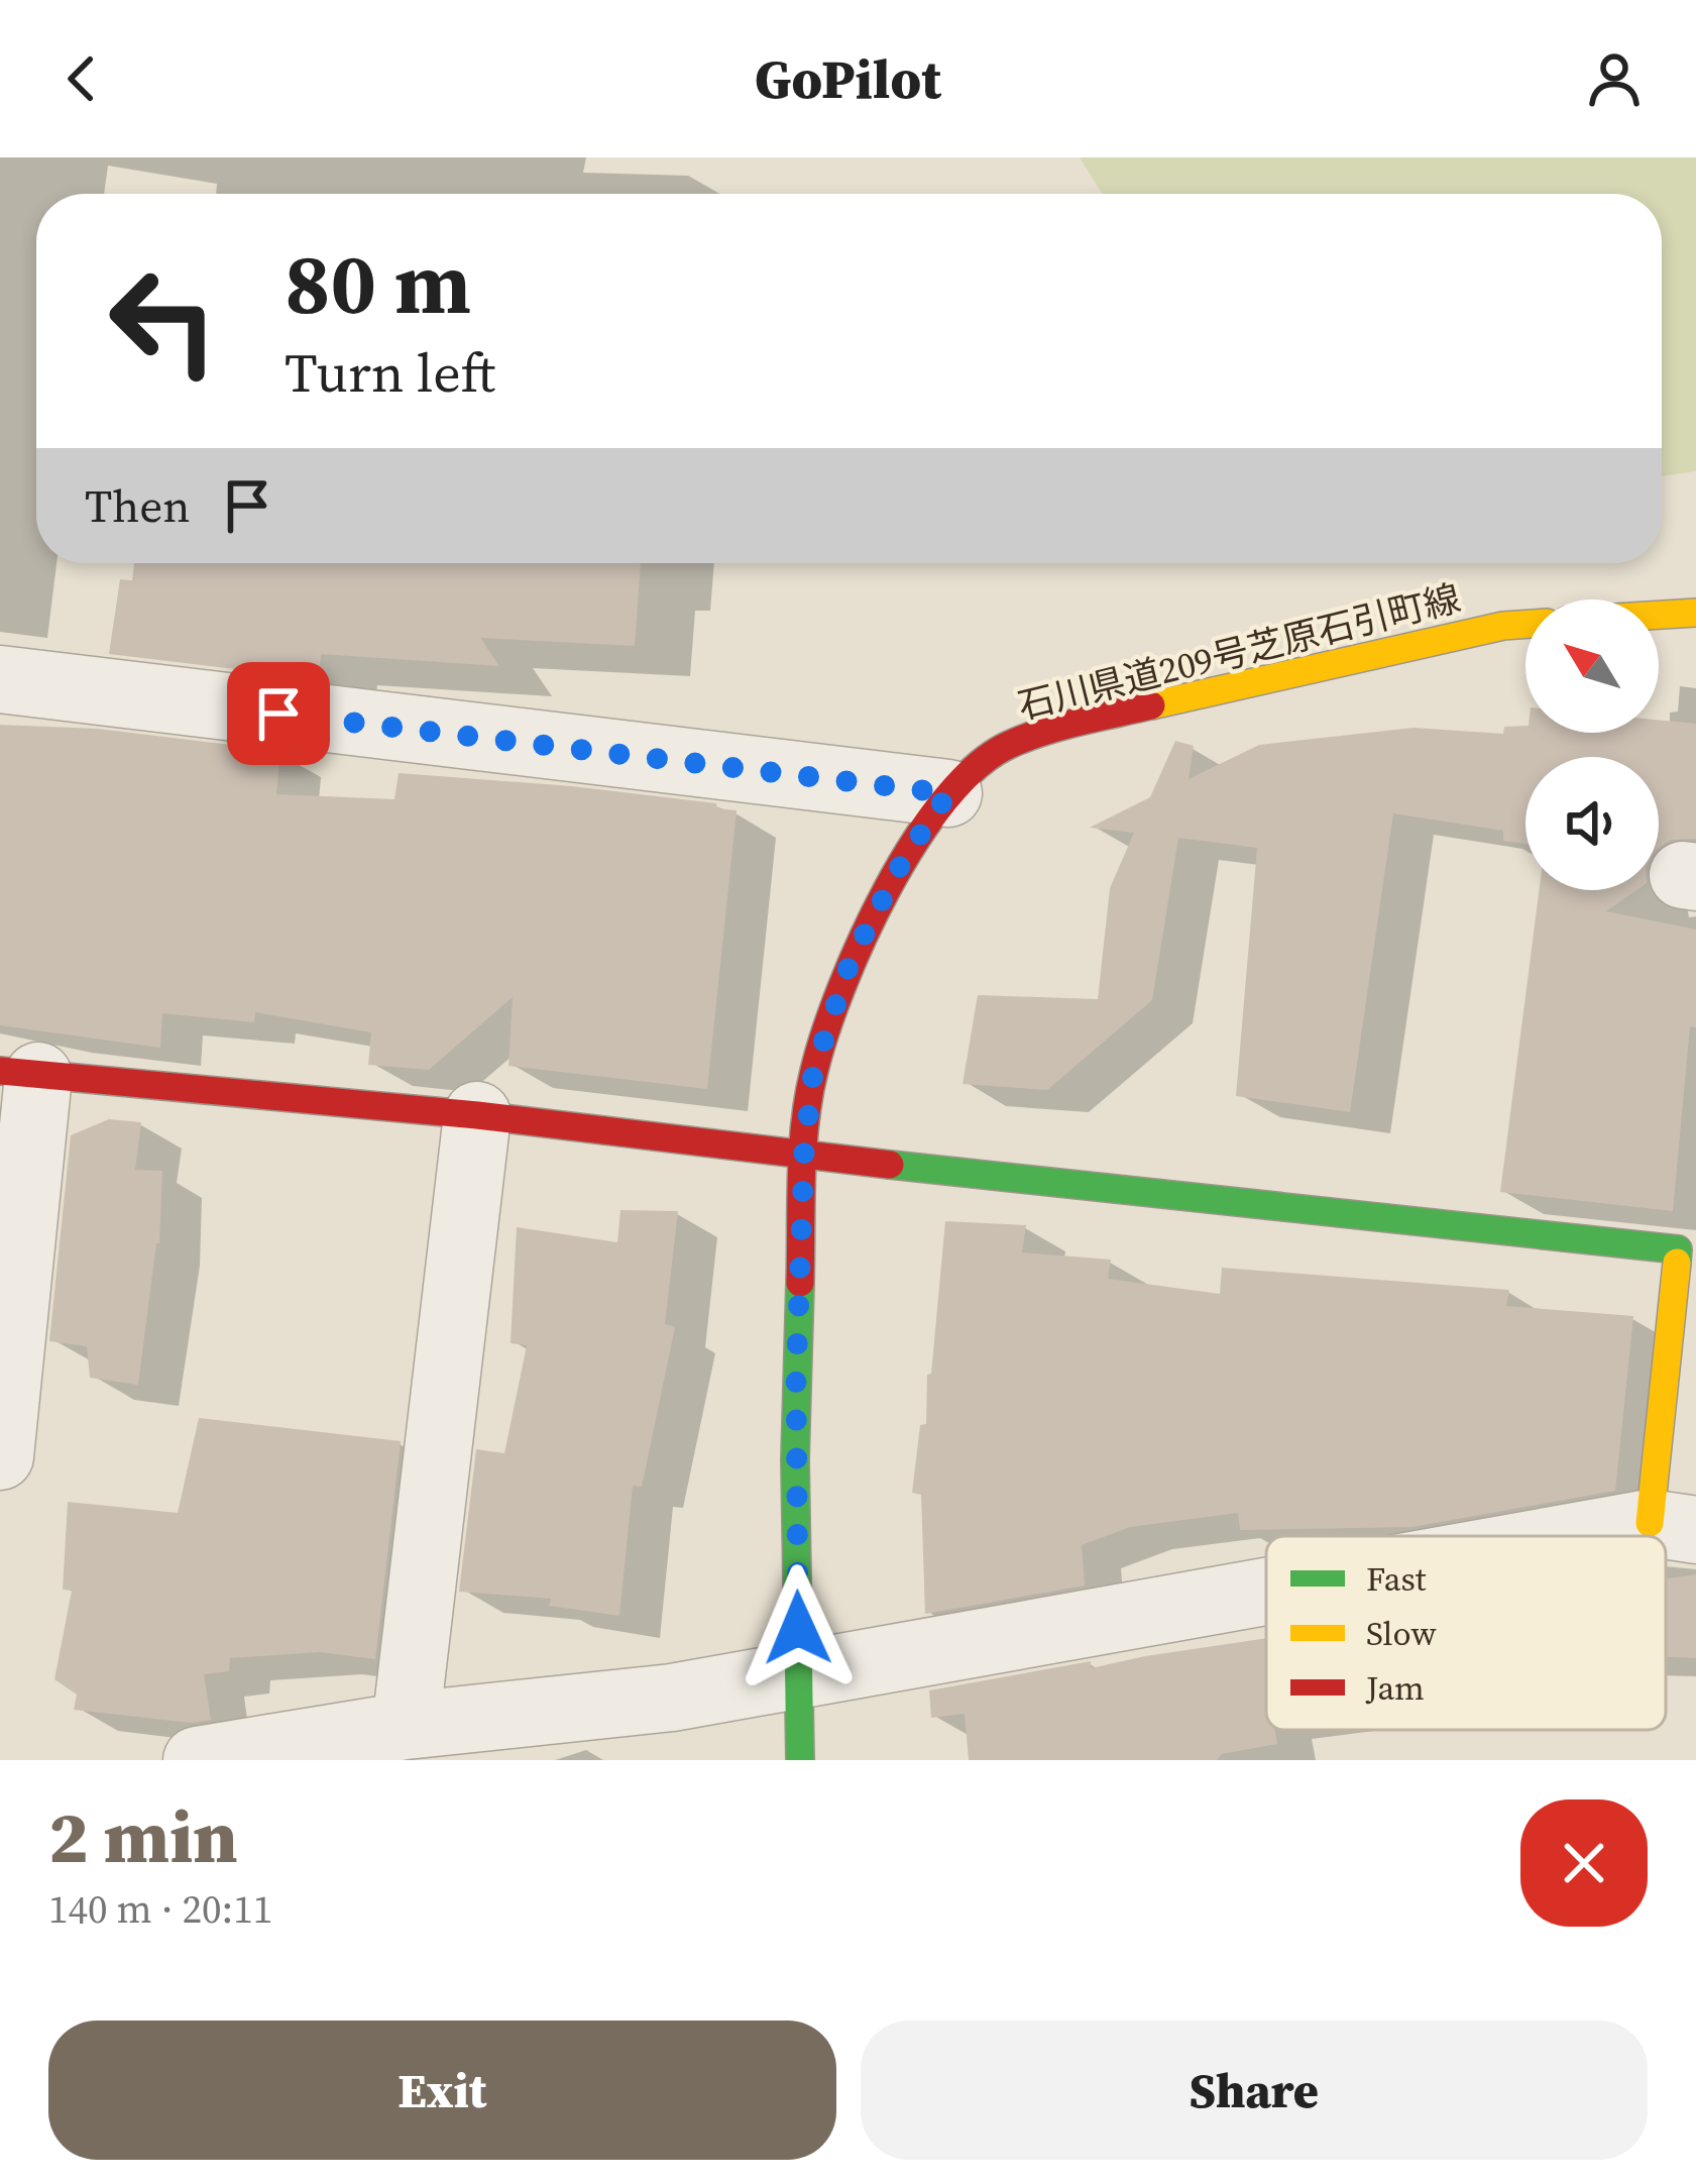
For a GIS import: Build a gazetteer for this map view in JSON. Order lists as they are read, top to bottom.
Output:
{
  "streets": {
    "street": ["石川県道209号芝原石引町線"]
  },
  "legend": ["Fast", "Slow", "Jam"],
  "north": "top left",
  "page": {
    "header": "GoPilot",
    "turn": ["80 m", "Turn left"],
    "then": "Then",
    "heading": ["2 min", "140 m · 20:11"],
    "buttons": ["Exit", "Share"]
  }
}
